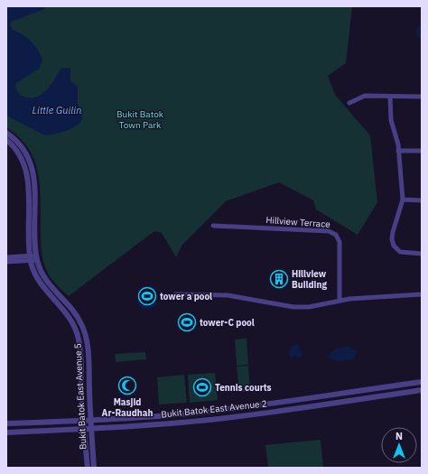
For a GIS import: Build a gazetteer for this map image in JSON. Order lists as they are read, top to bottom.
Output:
{
  "streets": {
    "street": ["Hillview Terrace", "Bukit Batok East Avenue 5", "Bukit Batok East Avenue 2"]
  },
  "crossings": [
    ["Bukit Batok East Avenue 5", "Bukit Batok East Avenue 2"]
  ],
  "water": ["Little Guilin"],
  "parks": ["Bukit Batok Town Park"],
  "places": {
    "building": ["Hillview Building"],
    "sports": ["tower a pool", "tower-C pool", "Tennis courts"],
    "mosque": ["Masjid Ar-Raudhah"]
  },
  "north": "top"
}
